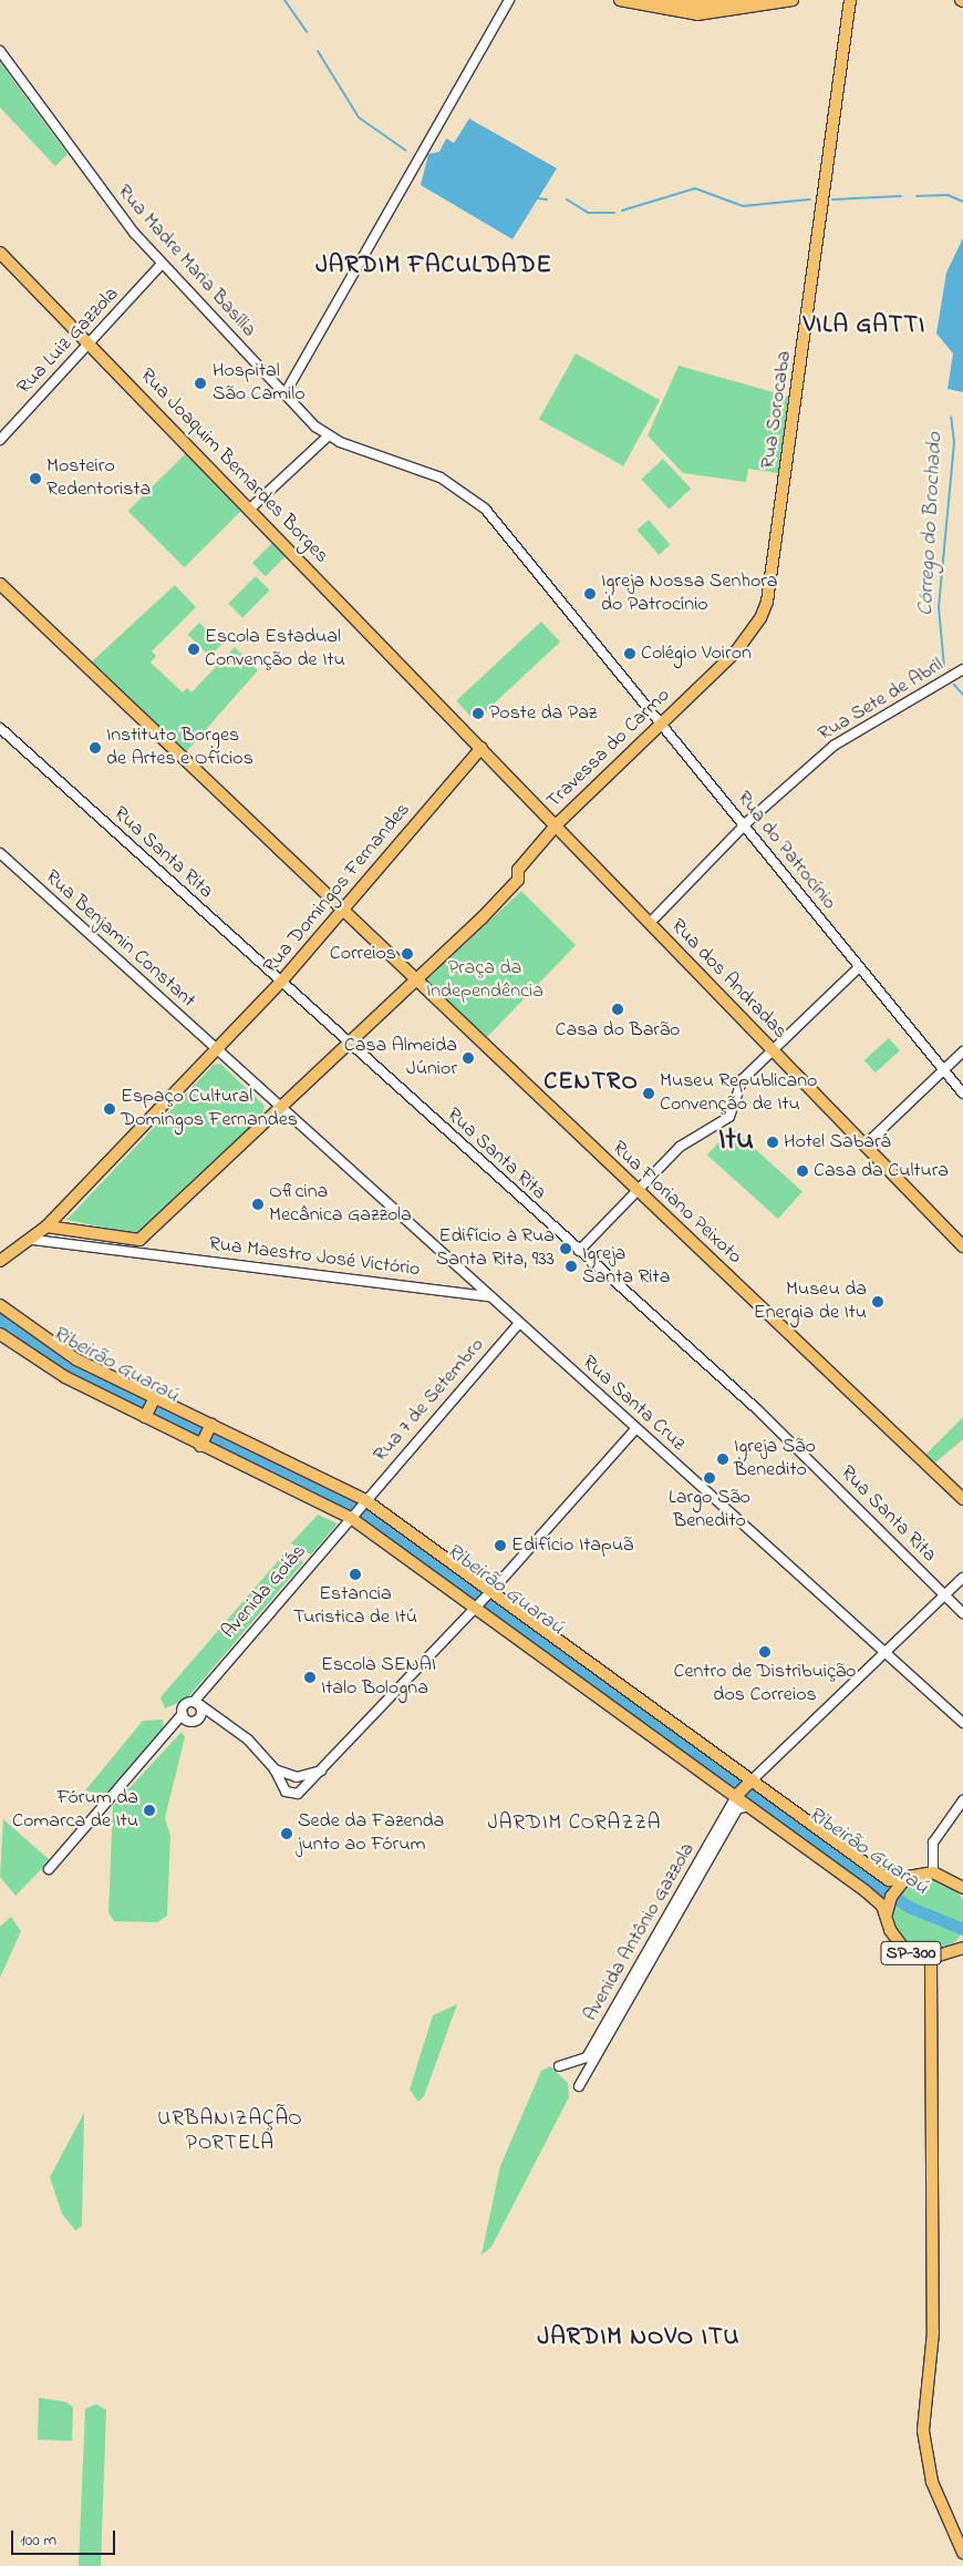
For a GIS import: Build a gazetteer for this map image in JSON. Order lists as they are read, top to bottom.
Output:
{
  "streets": {
    "main road": [
      "Rua Sorocaba",
      "Rua Joaquim Bernardes Borges",
      "Travessa do Carmo",
      "Rua Domingos Fernandes",
      "Rua dos Andradas",
      "Rua Floriano Peixoto",
      "SP-300"
    ],
    "street": [
      "Rua Madre Maria Basília",
      "Rua Luiz Gazzola",
      "Rua Sete de Abril",
      "Rua do Patrocínio",
      "Rua Santa Rita",
      "Rua Benjamin Constant",
      "Rua Maestro José Victório",
      "Rua 7 de Setembro",
      "Rua Santa Cruz",
      "Avenida Goiás",
      "Avenida Antônio Gazzola"
    ]
  },
  "crossings": [
    ["Rua Madre Maria Basília", "Rua Luiz Gazzola"],
    ["Rua Madre Maria Basília", "Rua do Patrocínio"],
    ["Rua Luiz Gazzola", "Rua Joaquim Bernardes Borges"],
    ["Rua Sorocaba", "Travessa do Carmo"],
    ["Rua Joaquim Bernardes Borges", "Rua dos Andradas"],
    ["Rua Sete de Abril", "Rua do Patrocínio"],
    ["Rua Sete de Abril", "Rua dos Andradas"],
    ["Travessa do Carmo", "Rua do Patrocínio"],
    ["Travessa do Carmo", "Rua dos Andradas"],
    ["Travessa do Carmo", "Rua Floriano Peixoto"],
    ["Rua Santa Rita", "Rua Domingos Fernandes"],
    ["Rua Santa Rita", "Avenida Antônio Gazzola"],
    ["Rua Domingos Fernandes", "Rua Benjamin Constant"],
    ["Rua Domingos Fernandes", "Rua dos Andradas"],
    ["Rua Domingos Fernandes", "Rua Maestro José Victório"],
    ["Rua Benjamin Constant", "Rua Santa Cruz"],
    ["Rua Maestro José Victório", "Rua Santa Cruz"],
    ["Rua 7 de Setembro", "Rua Santa Cruz"],
    ["Rua 7 de Setembro", "Avenida Goiás"],
    ["Rua 7 de Setembro", "SP-300"],
    ["Rua Santa Cruz", "Avenida Antônio Gazzola"],
    ["Avenida Goiás", "SP-300"],
    ["Avenida Antônio Gazzola", "SP-300"]
  ],
  "districts": [
    "JARDIM FACULDADE",
    "VILA GATTI",
    "CENTRO",
    "Itu",
    "JARDIM CORAZZA",
    "URBANIZAÇÃO PORTELA",
    "JARDIM NOVO ITU"
  ],
  "water": ["Córrego do Brochado", "Ribeirão Guaraú"],
  "parks": ["Praça da Independência"],
  "places": [
    "Hospital São Camilo",
    "Mosteiro Redentorista",
    "Igreja Nossa Senhora do Patrocínio",
    "Escola Estadual Convenção de Itu",
    "Colégio Voiron",
    "Poste da Paz",
    "Instituto Borges de Artes e Ofícios",
    "Correios",
    "Casa do Barão",
    "Casa Almeida Júnior",
    "Museu Republicano Convenção de Itu",
    "Espaço Cultural Domingos Fernandes",
    "Hotel Sabará",
    "Casa da Cultura",
    "Oficina Mecânica Gazzola",
    "Edifício à Rua Santa Rita, 933",
    "Igreja Santa Rita",
    "Museu da Energia de Itu",
    "Igreja São Benedito",
    "Largo São Benedito",
    "Edifício Itapuã",
    "Estancia Turistica de Itú",
    "Centro de Distribuição dos Correios",
    "Escola SENAI Italo Bologna",
    "Fórum da Comarca de Itu",
    "Sede da Fazenda junto ao Fórum"
  ],
  "scale_bar": "100 m"
}
